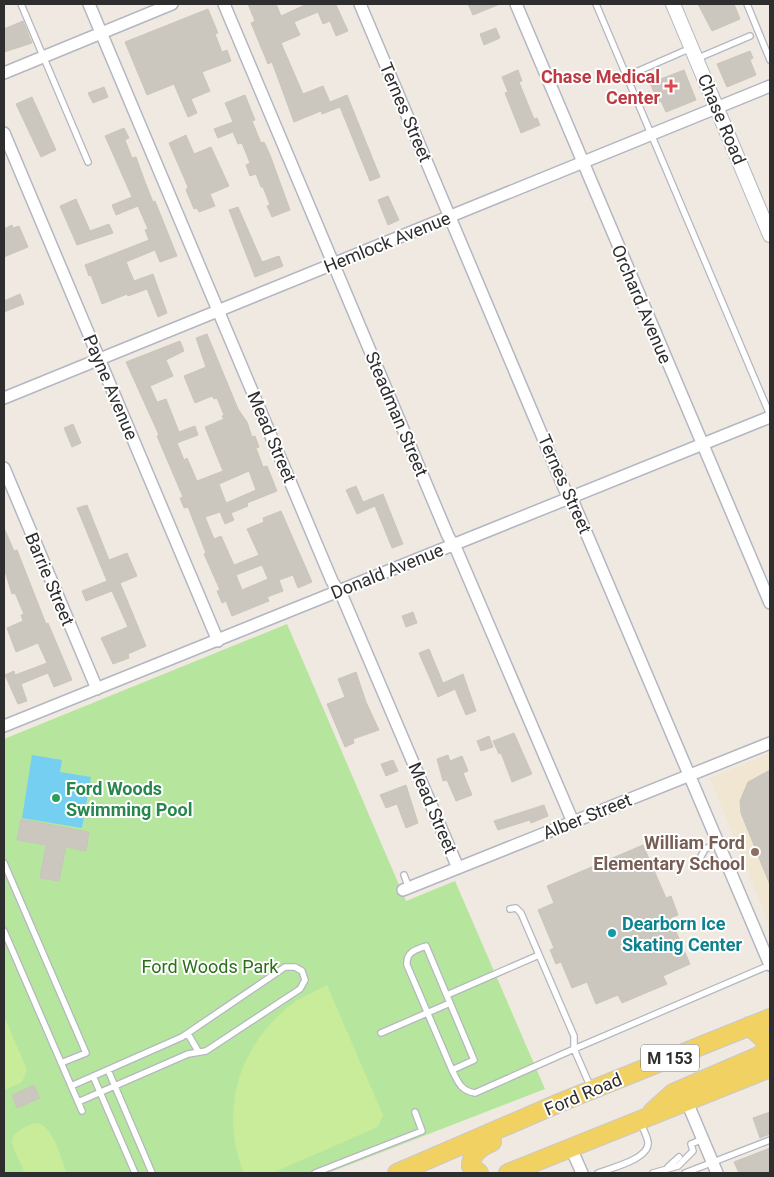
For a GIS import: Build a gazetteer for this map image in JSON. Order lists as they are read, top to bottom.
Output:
{
  "streets": {
    "main road": ["M 153", "Ford Road"],
    "street": [
      "Ternes Street",
      "Chase Road",
      "Hemlock Avenue",
      "Orchard Avenue",
      "Payne Avenue",
      "Steadman Street",
      "Mead Street",
      "Donald Avenue",
      "Barrie Street",
      "Alber Street"
    ]
  },
  "crossings": [
    ["Ternes Street", "Hemlock Avenue"],
    ["Ternes Street", "Donald Avenue"],
    ["Ternes Street", "Alber Street"],
    ["Chase Road", "Hemlock Avenue"],
    ["Hemlock Avenue", "Orchard Avenue"],
    ["Hemlock Avenue", "Payne Avenue"],
    ["Hemlock Avenue", "Steadman Street"],
    ["Hemlock Avenue", "Mead Street"],
    ["Orchard Avenue", "Donald Avenue"],
    ["Payne Avenue", "Donald Avenue"],
    ["Steadman Street", "Donald Avenue"],
    ["Steadman Street", "Alber Street"],
    ["Mead Street", "Donald Avenue"],
    ["Mead Street", "Alber Street"],
    ["Donald Avenue", "Barrie Street"]
  ],
  "parks": ["Ford Woods Park"],
  "places": {
    "health": ["Chase Medical Center"],
    "other": ["Ford Woods Swimming Pool", "William Ford Elementary School", "Dearborn Ice Skating Center"]
  }
}
